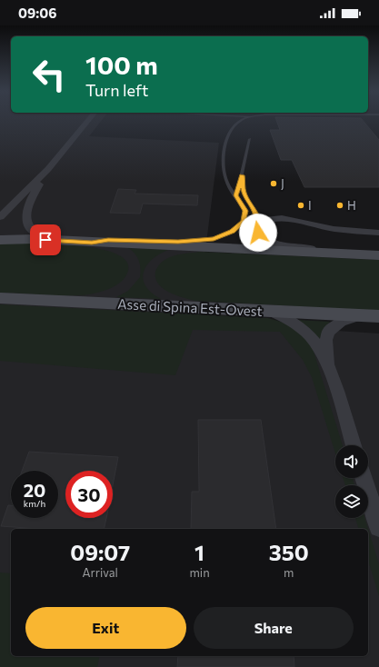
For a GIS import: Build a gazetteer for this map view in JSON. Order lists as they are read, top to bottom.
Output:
{
  "streets": {
    "main road": ["Asse di Spina Est-Ovest"]
  },
  "places": ["J", "I", "H"],
  "page": {
    "status": "09:06",
    "turn": ["100 m", "Turn left"],
    "speed": "20 km/h",
    "limit": "30",
    "eta": [
      "09:07",
      "Arrival",
      "1",
      "min",
      "350",
      "m"
    ],
    "buttons": ["Exit", "Share"]
  }
}
